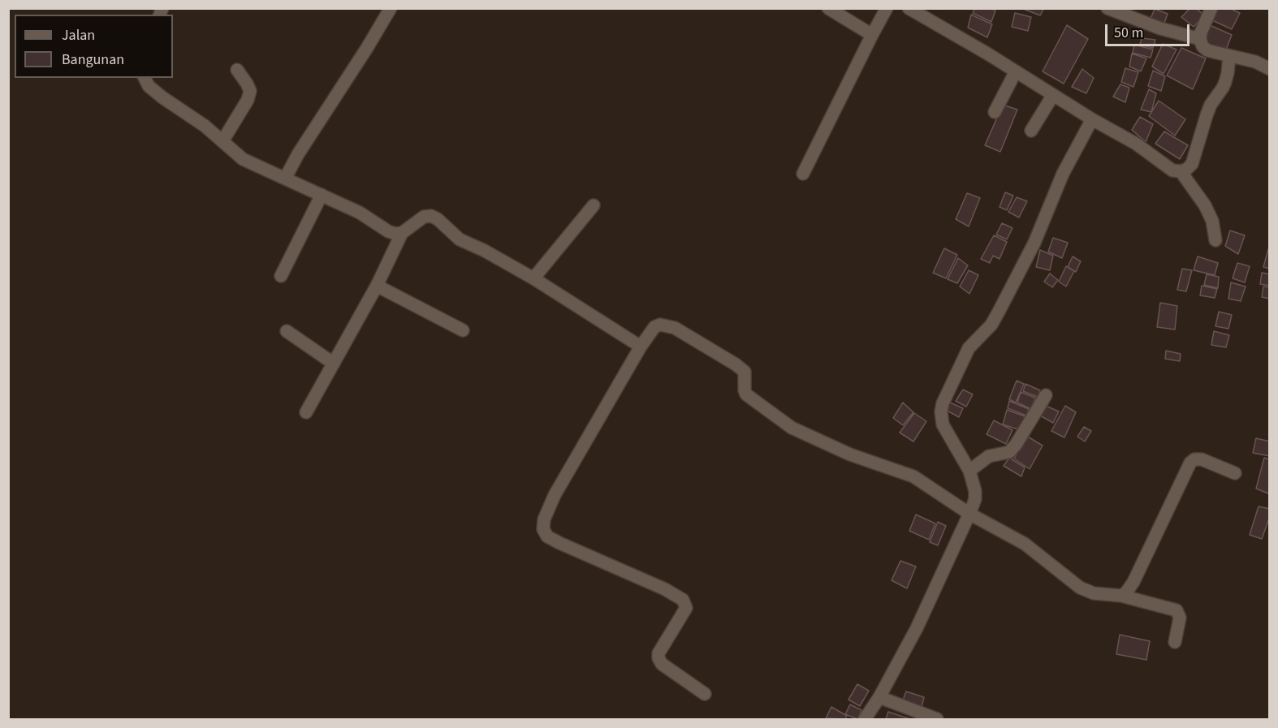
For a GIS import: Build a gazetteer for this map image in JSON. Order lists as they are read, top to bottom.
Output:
{
  "legend": ["Jalan", "Bangunan"],
  "scale_bar": "50 m"
}
